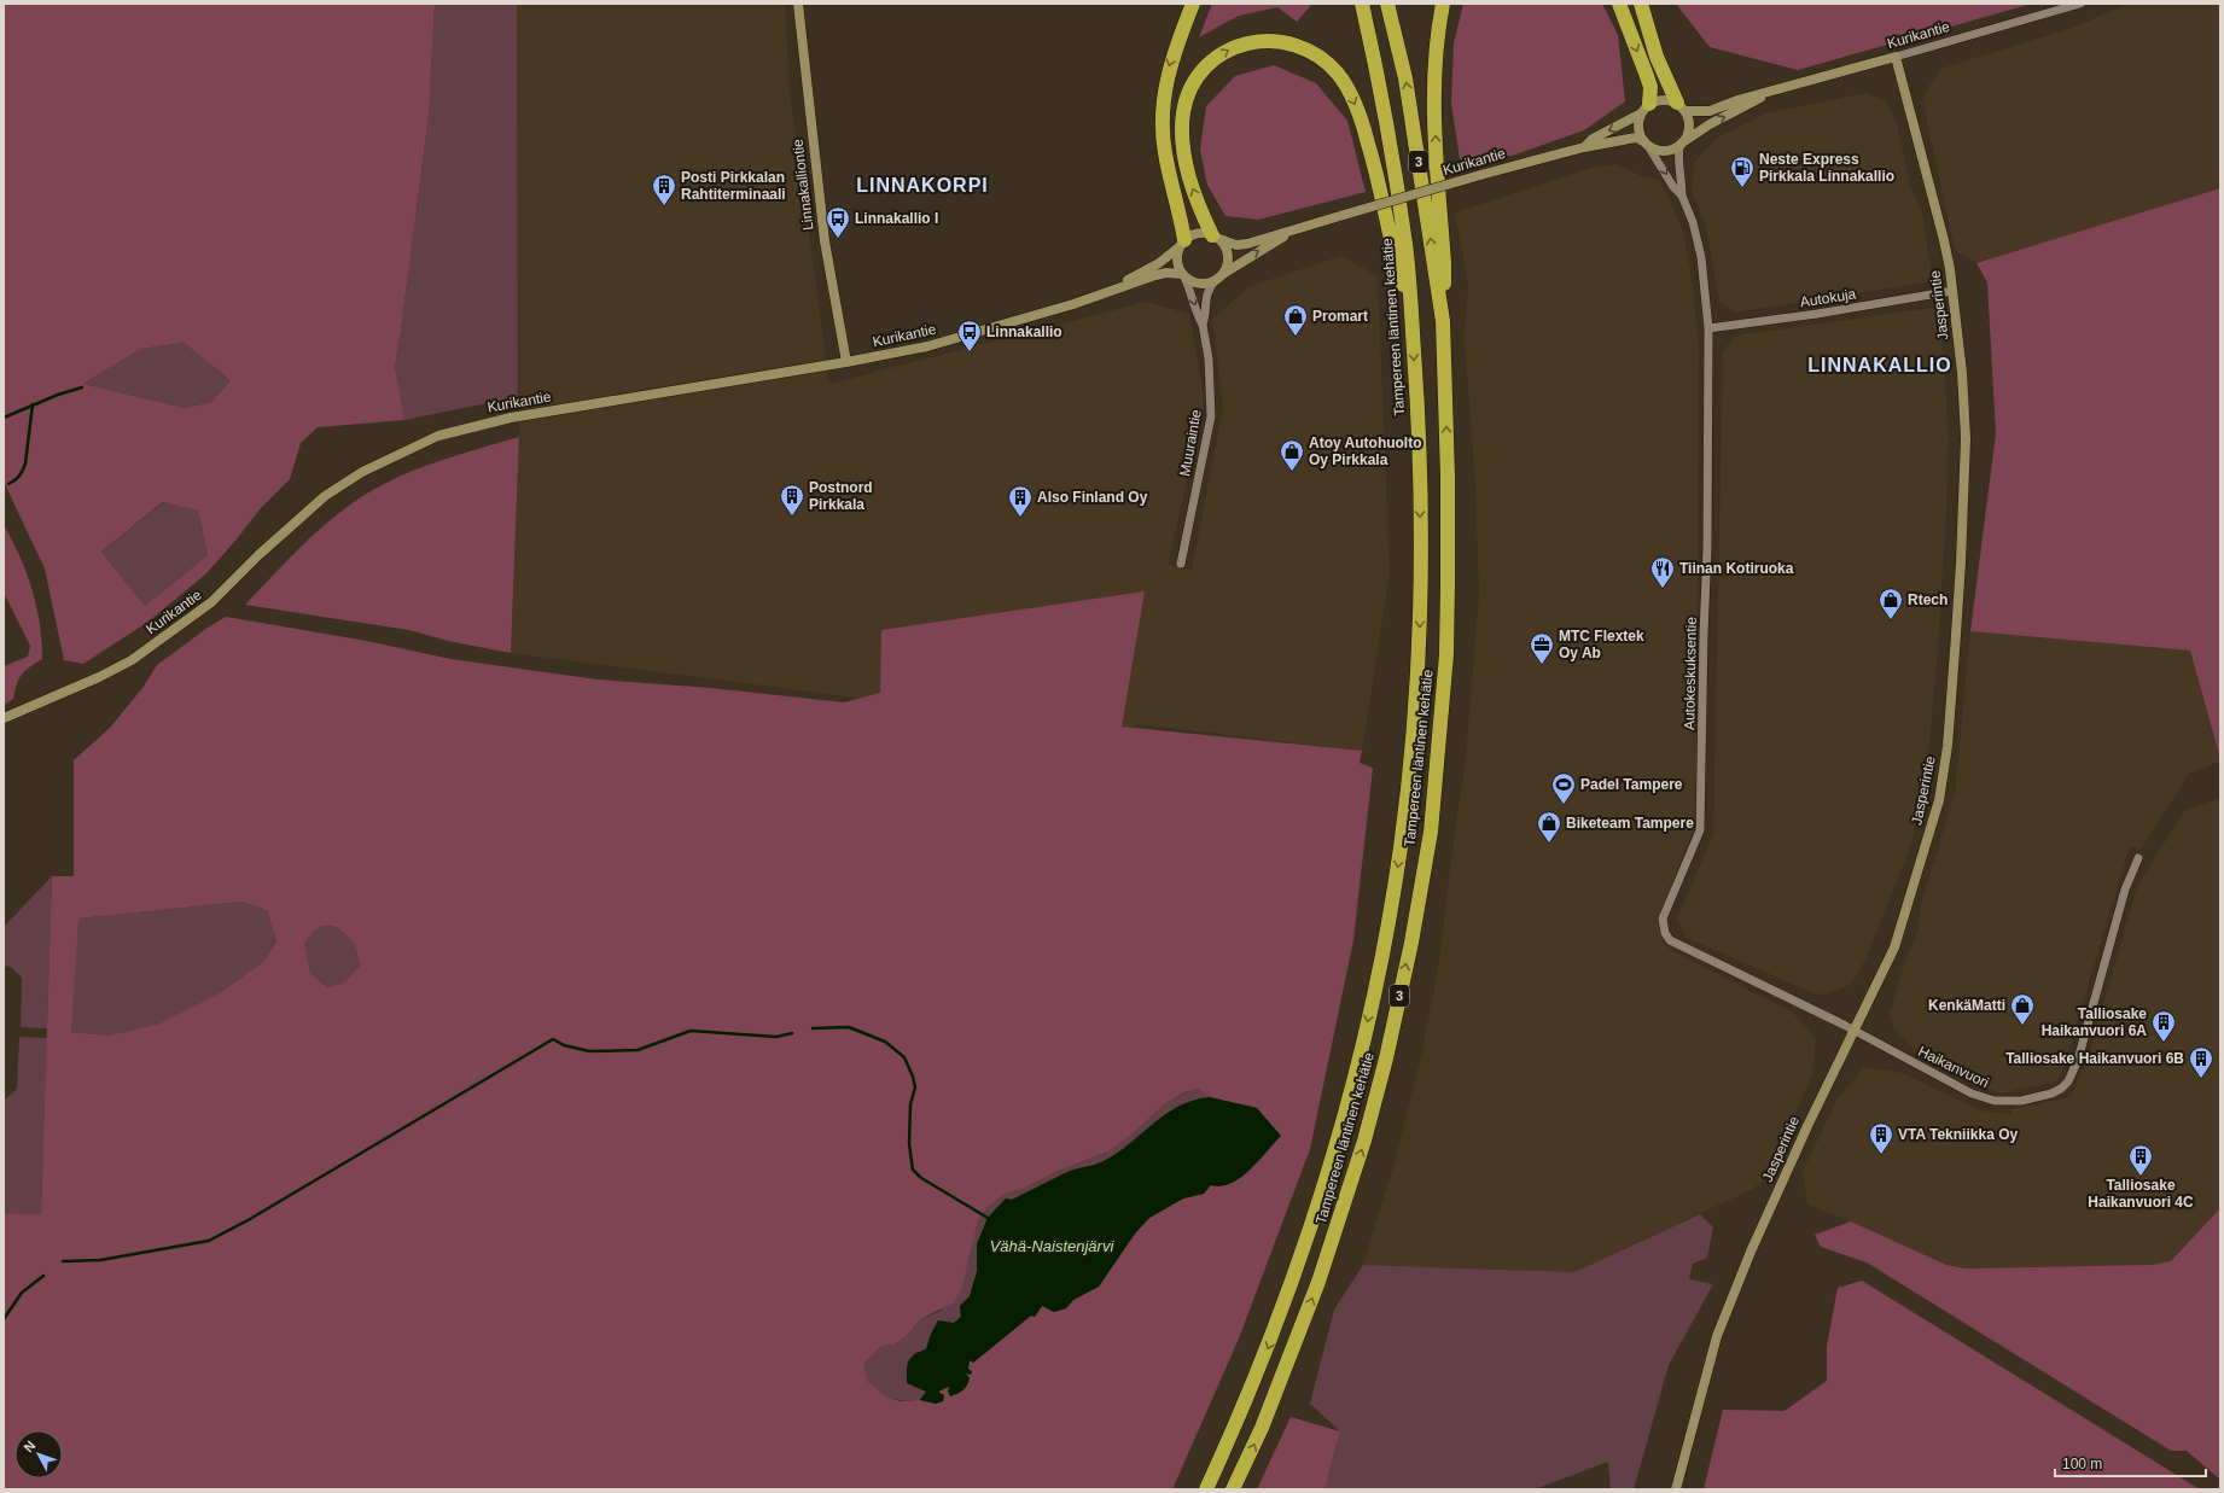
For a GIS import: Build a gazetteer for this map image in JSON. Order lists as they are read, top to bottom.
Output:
{
  "streets": {
    "highway": ["3", "Tampereen läntinen kehätie"],
    "main road": ["Kurikantie", "Linnakalliontie", "Jasperintie"],
    "street": [
      "Autokuja",
      "Muuraintie",
      "Autokeskuksentie",
      "Haikanvuori"
    ]
  },
  "crossings": [
    ["Kurikantie", "Linnakalliontie"],
    ["Kurikantie", "Jasperintie"],
    ["Kurikantie", "Muuraintie"],
    ["Kurikantie", "Autokeskuksentie"],
    ["Autokuja", "Jasperintie"],
    ["Autokuja", "Autokeskuksentie"],
    ["Jasperintie", "Autokeskuksentie"],
    ["Jasperintie", "Haikanvuori"],
    ["Autokeskuksentie", "Haikanvuori"]
  ],
  "districts": ["LINNAKORPI", "LINNAKALLIO"],
  "water": ["Vähä-Naistenjärvi"],
  "places": {
    "fuel station": ["Neste Express Pirkkala Linnakallio"],
    "building": [
      "Posti Pirkkalan Rahtiterminaali",
      "Postnord Pirkkala",
      "Also Finland Oy",
      "Talliosake Haikanvuori 6A",
      "Talliosake Haikanvuori 6B",
      "VTA Tekniikka Oy",
      "Talliosake Haikanvuori 4C"
    ],
    "bus stop": ["Linnakallio I", "Linnakallio"],
    "shop": [
      "Promart",
      "Atoy Autohuolto Oy Pirkkala",
      "Rtech",
      "Biketeam Tampere",
      "KenkäMatti"
    ],
    "restaurant": ["Tiinan Kotiruoka"],
    "office": ["MTC Flextek Oy Ab"],
    "sports": ["Padel Tampere"]
  },
  "scale_bar": "100 m",
  "north": "top left"
}
